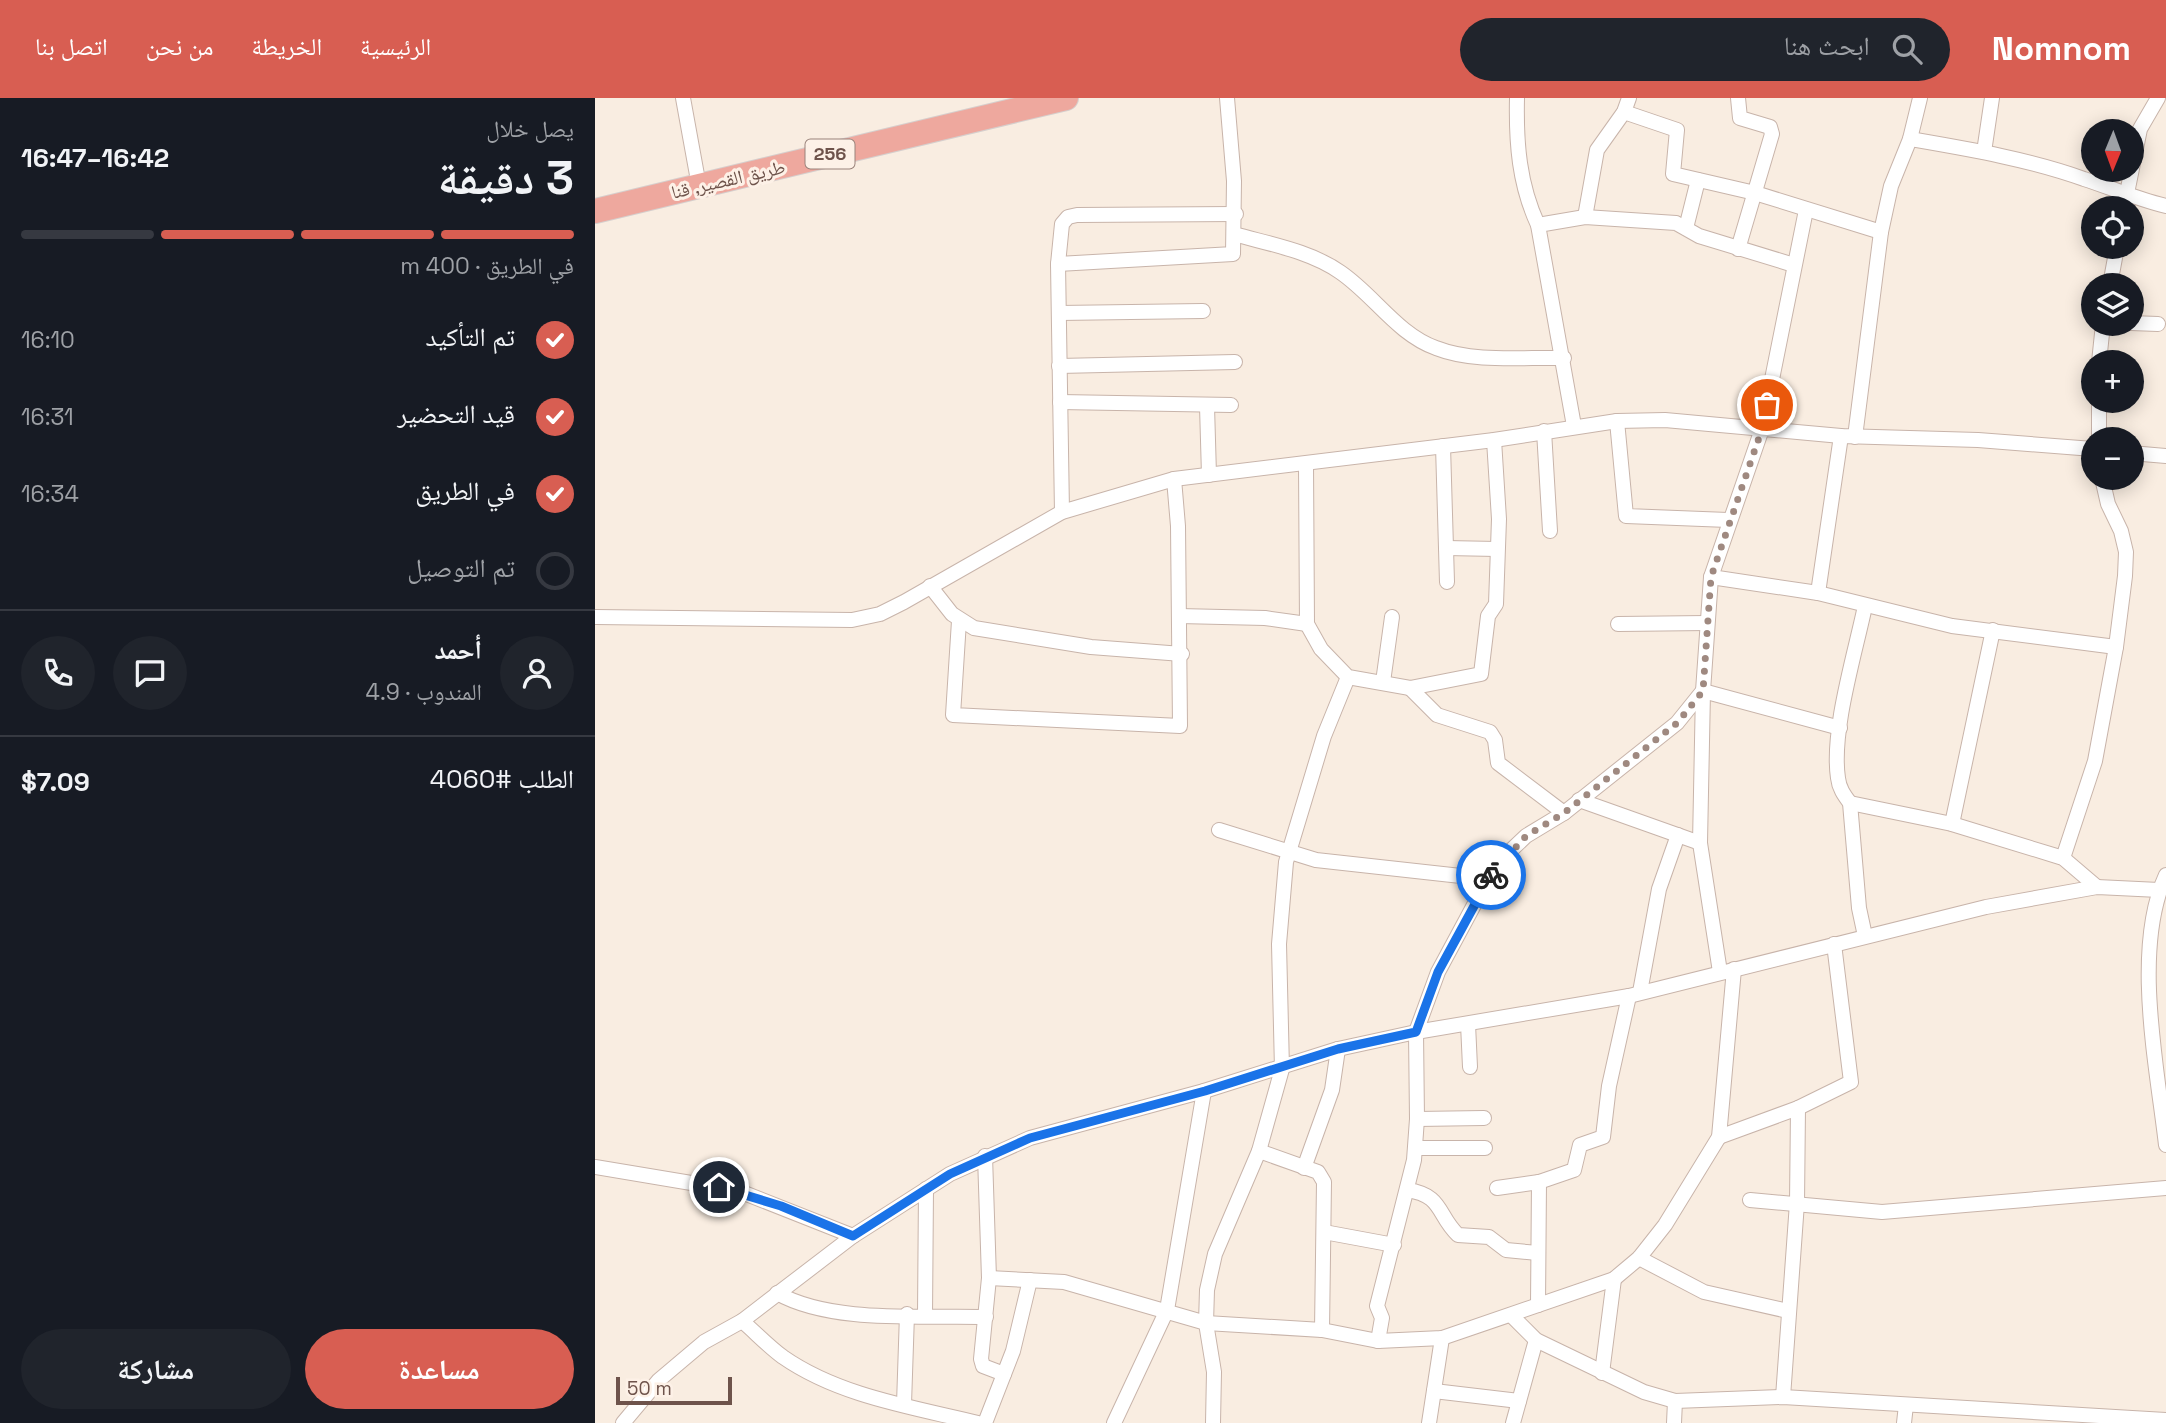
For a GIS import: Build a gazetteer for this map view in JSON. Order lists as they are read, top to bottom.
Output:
{
  "streets": {
    "highway": ["256", "طريق القصير, قنا"]
  },
  "scale_bar": "50 m",
  "north": "bottom",
  "page": {
    "header": "Nomnom",
    "search": "ابحث هنا",
    "nav": [
      "الرئيسية",
      "الخريطة",
      "من نحن",
      "اتصل بنا"
    ],
    "heading": ["3 دقيقة", "يصل خلال", "16:42–16:47"],
    "panel": [
      "أحمد",
      "المندوب · 4.9",
      "الطلب #4060",
      "$7.09"
    ],
    "map_buttons": ["+", "−"],
    "bar": "في الطريق · 400 m",
    "list": [
      ["تم التأكيد", "16:10"],
      ["قيد التحضير", "16:31"],
      ["في الطريق", "16:34"],
      "تم التوصيل"
    ],
    "buttons": ["مساعدة", "مشاركة"],
    "scale": "50 m"
  }
}
